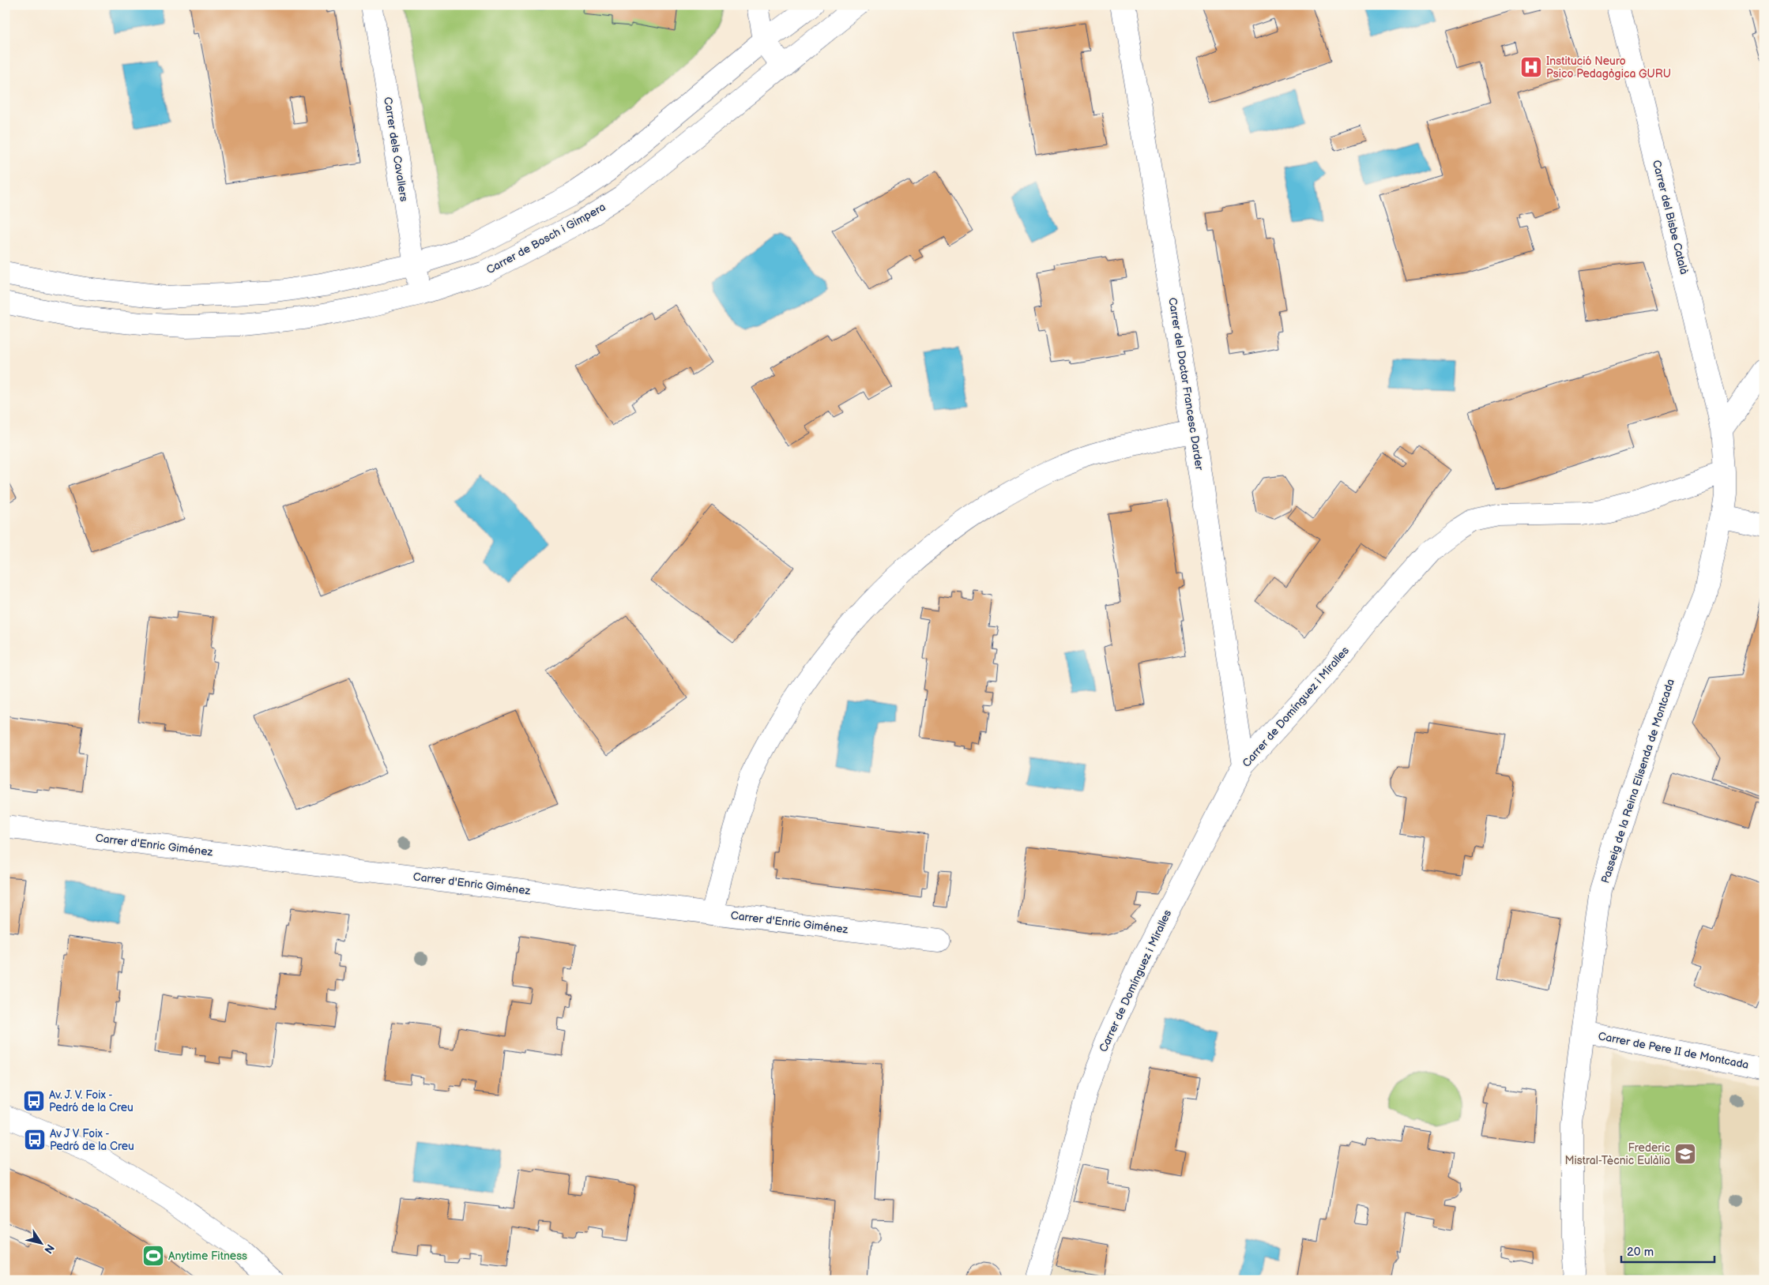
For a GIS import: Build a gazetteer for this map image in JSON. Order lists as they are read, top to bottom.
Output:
{
  "streets": {
    "street": [
      "Carrer dels Cavallers",
      "Carrer del Bisbe Català",
      "Carrer de Bosch i Gimpera",
      "Carrer del Doctor Francesc Darder",
      "Carrer de Domínguez i Miralles",
      "Passeig de la Reina Elisenda de Montcada",
      "Carrer d'Enric Giménez",
      "Carrer de Pere II de Montcada"
    ]
  },
  "crossings": [
    ["Carrer dels Cavallers", "Carrer de Bosch i Gimpera"],
    ["Carrer del Bisbe Català", "Passeig de la Reina Elisenda de Montcada"],
    ["Carrer del Doctor Francesc Darder", "Carrer de Domínguez i Miralles"],
    ["Carrer de Domínguez i Miralles", "Passeig de la Reina Elisenda de Montcada"],
    ["Passeig de la Reina Elisenda de Montcada", "Carrer de Pere II de Montcada"]
  ],
  "places": {
    "hospital": ["Institució Neuro Psico Pedagògica GURU"],
    "bus stop": ["Av. J. V. Foix - Pedró de la Creu", "Av J V Foix - Pedró de la Creu"],
    "school or university": ["Frederic Mistral-Tècnic Eulàlia"],
    "sports": ["Anytime Fitness"]
  },
  "scale_bar": "20 m",
  "north": "bottom right"
}
